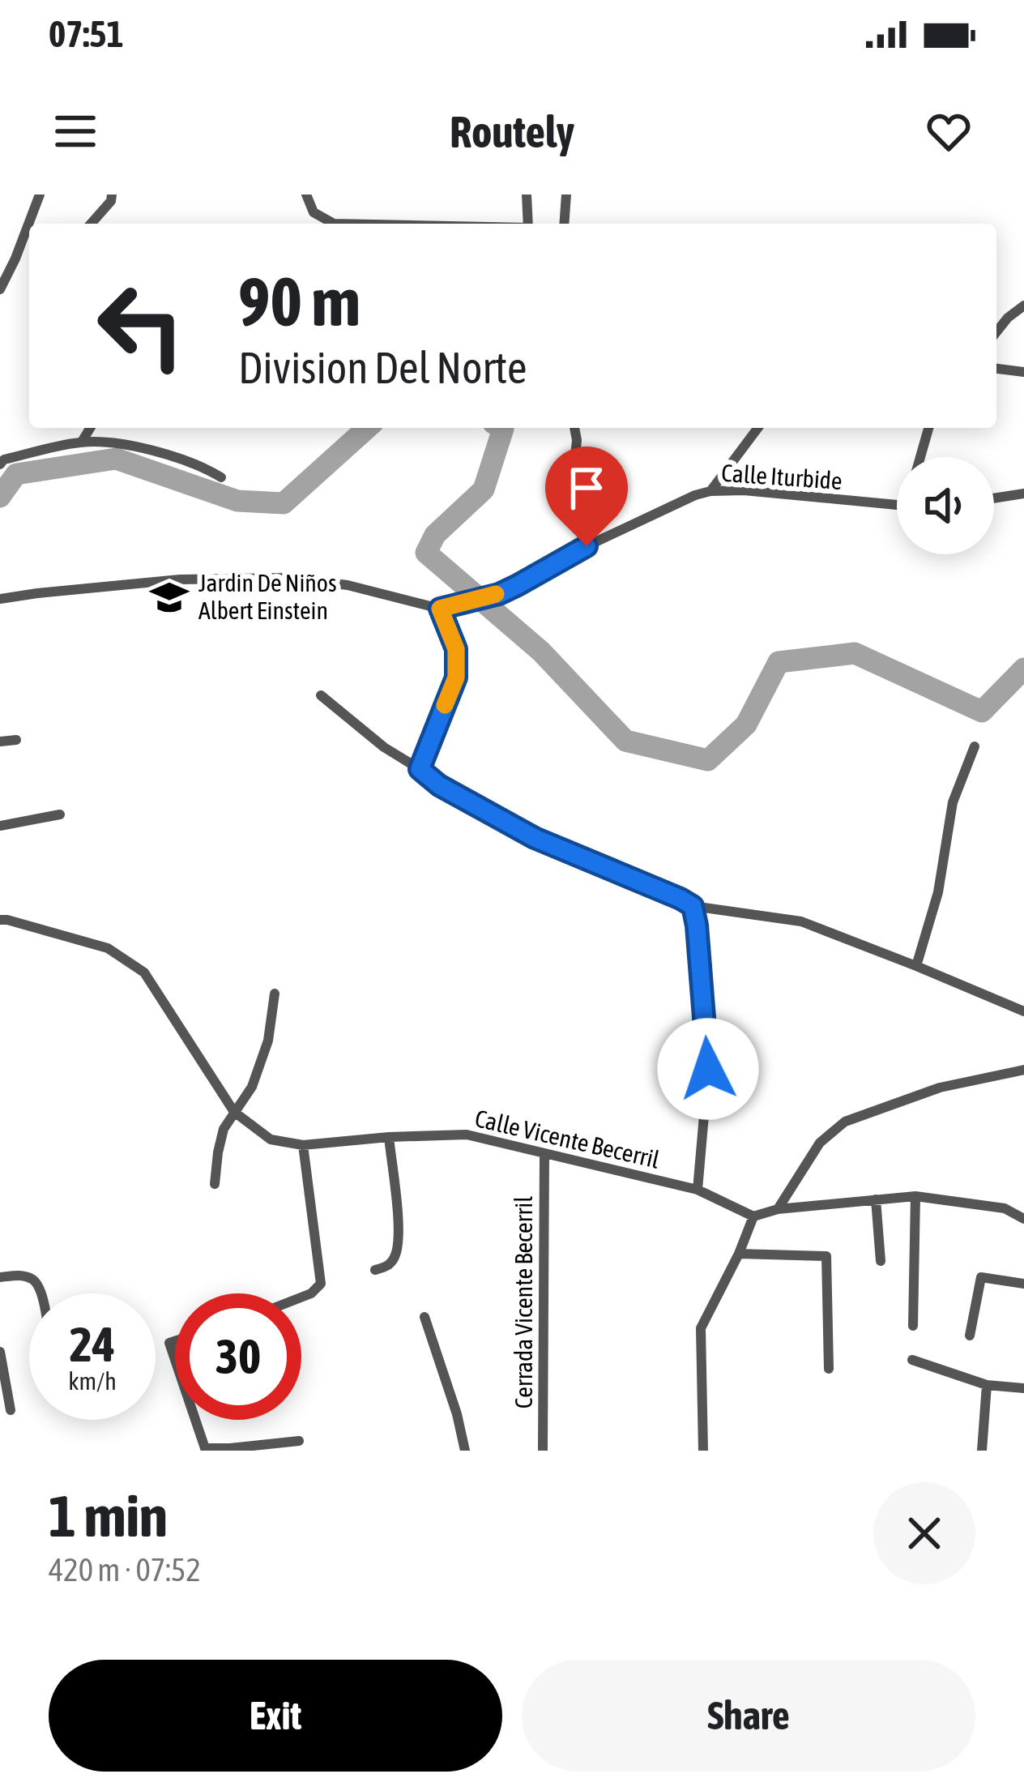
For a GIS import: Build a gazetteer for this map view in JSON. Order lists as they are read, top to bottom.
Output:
{
  "streets": {
    "street": ["Calle Iturbide", "Calle Vicente Becerril", "Cerrada Vicente Becerril"]
  },
  "crossings": [
    ["Calle Vicente Becerril", "Cerrada Vicente Becerril"]
  ],
  "places": {
    "school or university": ["Jardin De Niños Albert Einstein"]
  },
  "page": {
    "status": "07:51",
    "header": "Routely",
    "turn": ["90 m", "Division Del Norte"],
    "speed": "24 km/h",
    "limit": "30",
    "heading": ["1 min", "420 m · 07:52"],
    "buttons": ["Exit", "Share"]
  }
}
